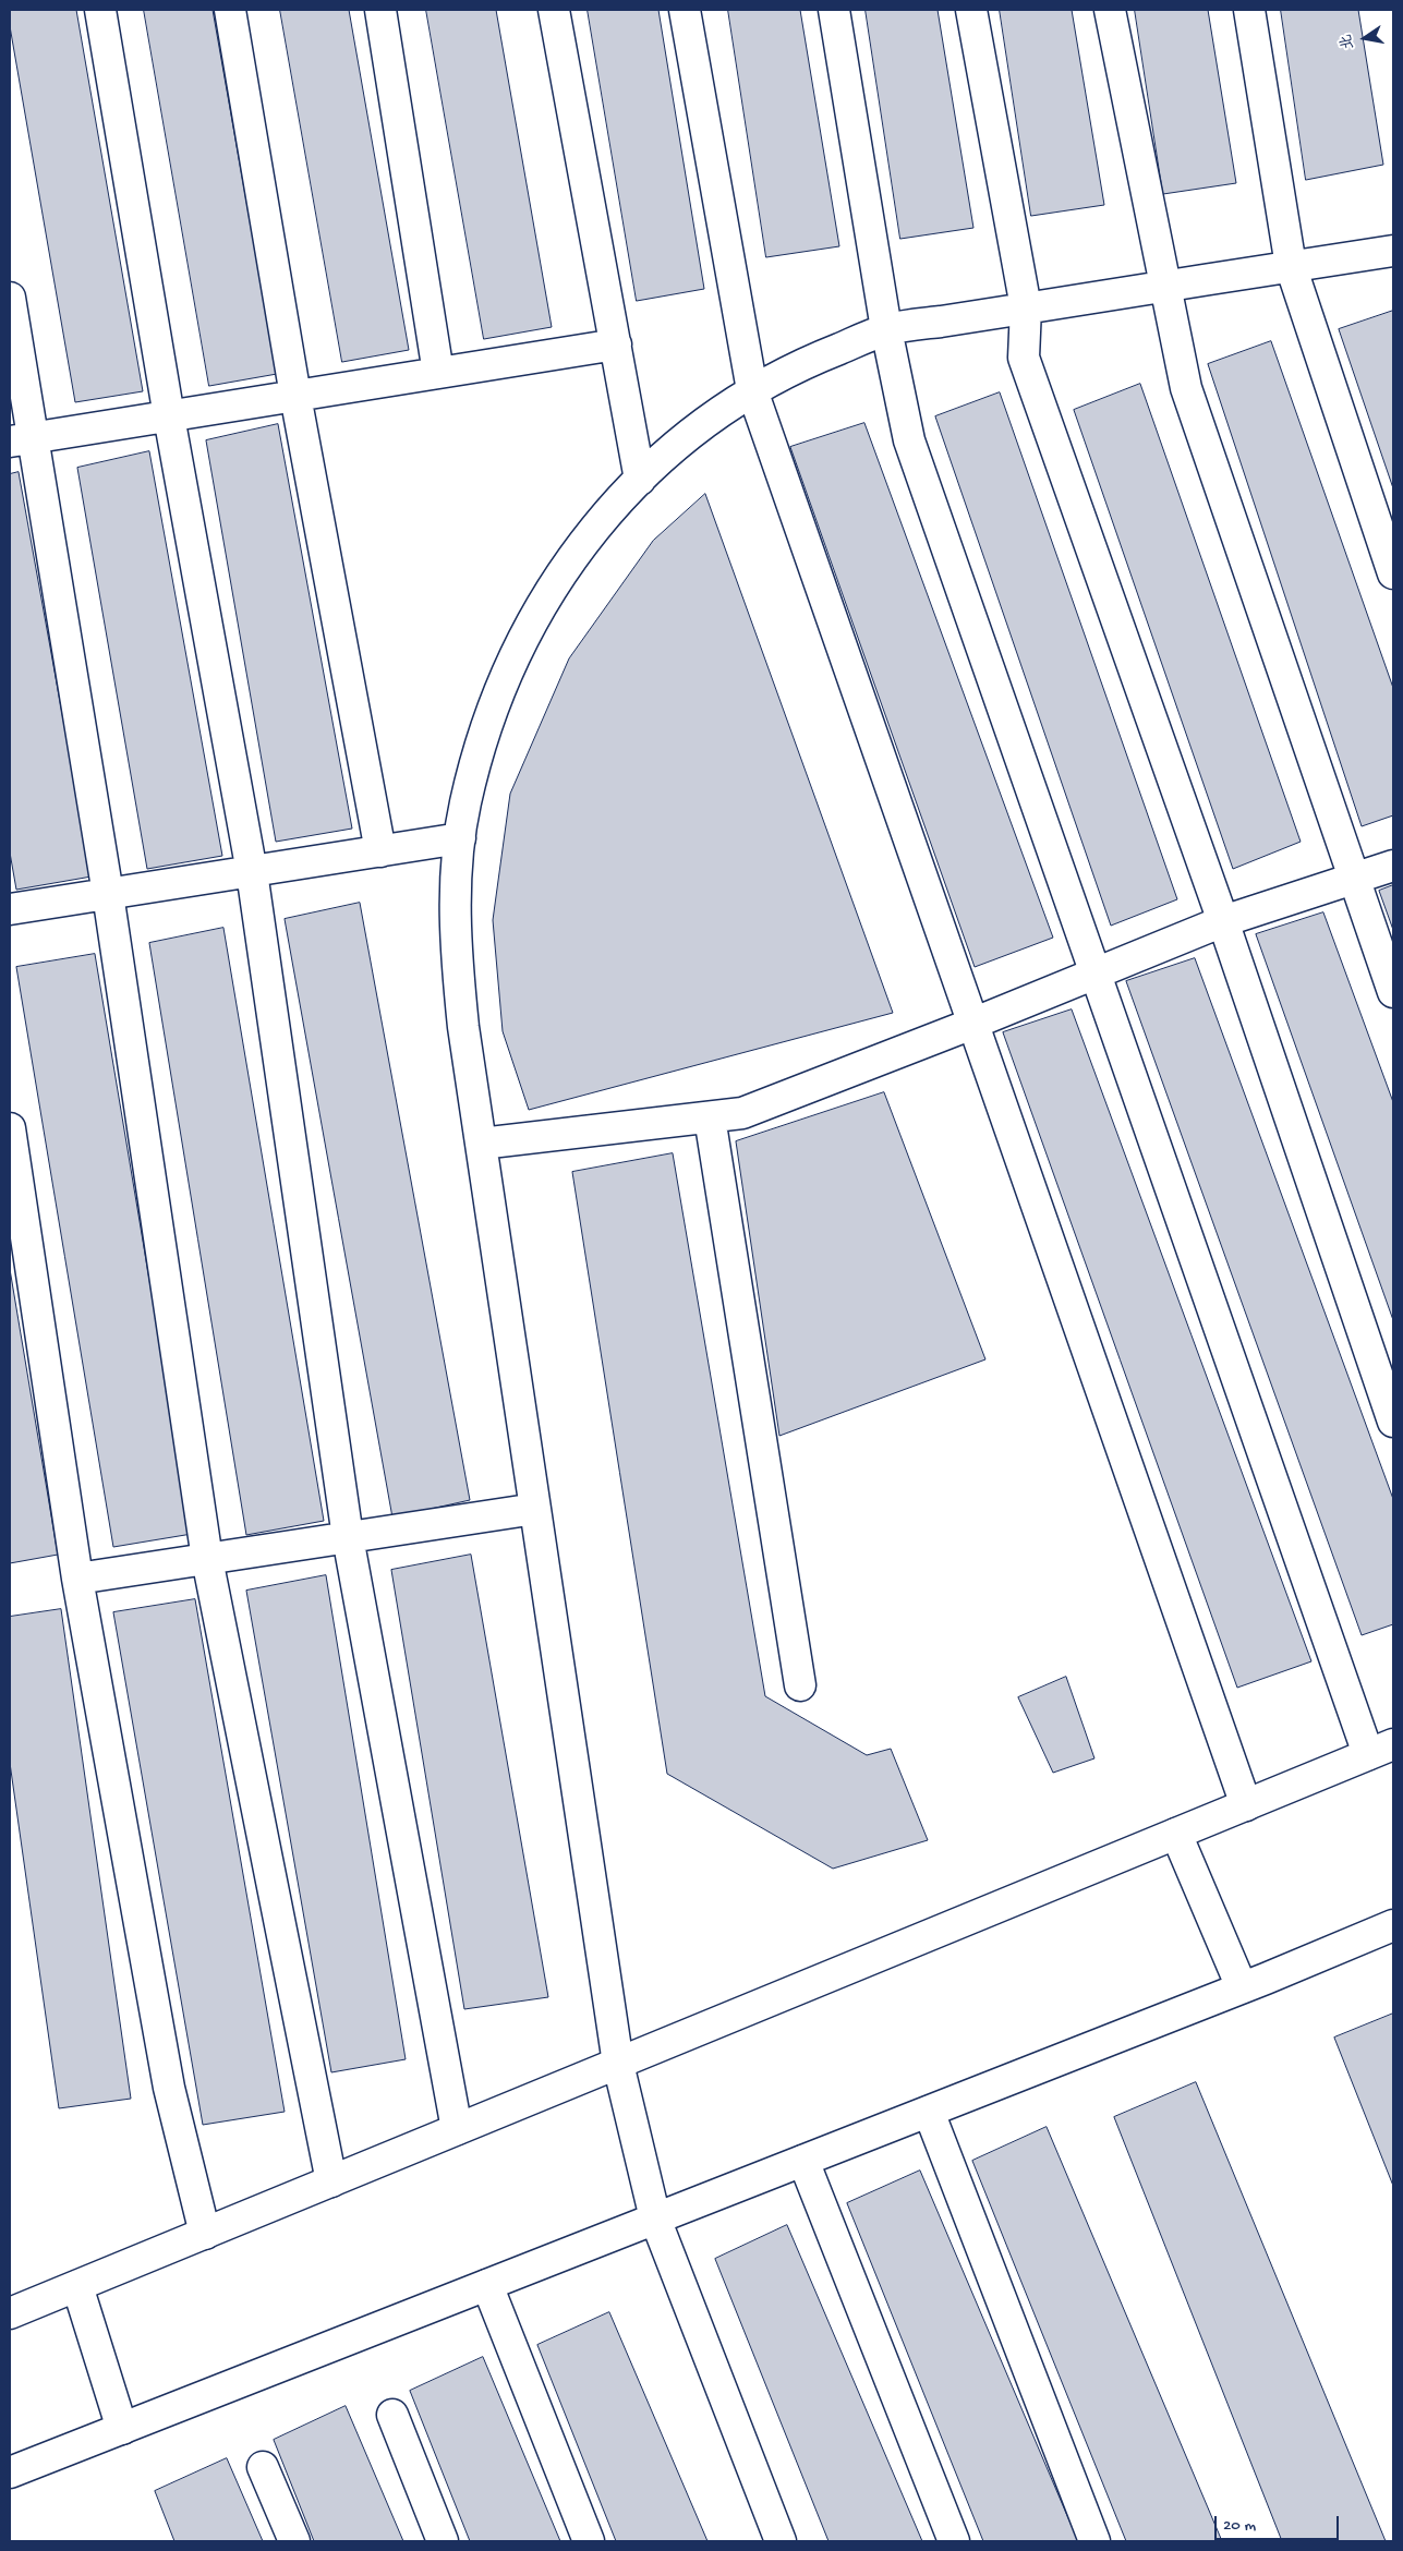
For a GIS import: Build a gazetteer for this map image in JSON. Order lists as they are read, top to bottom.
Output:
{
  "scale_bar": "20 m",
  "north": "left"
}
